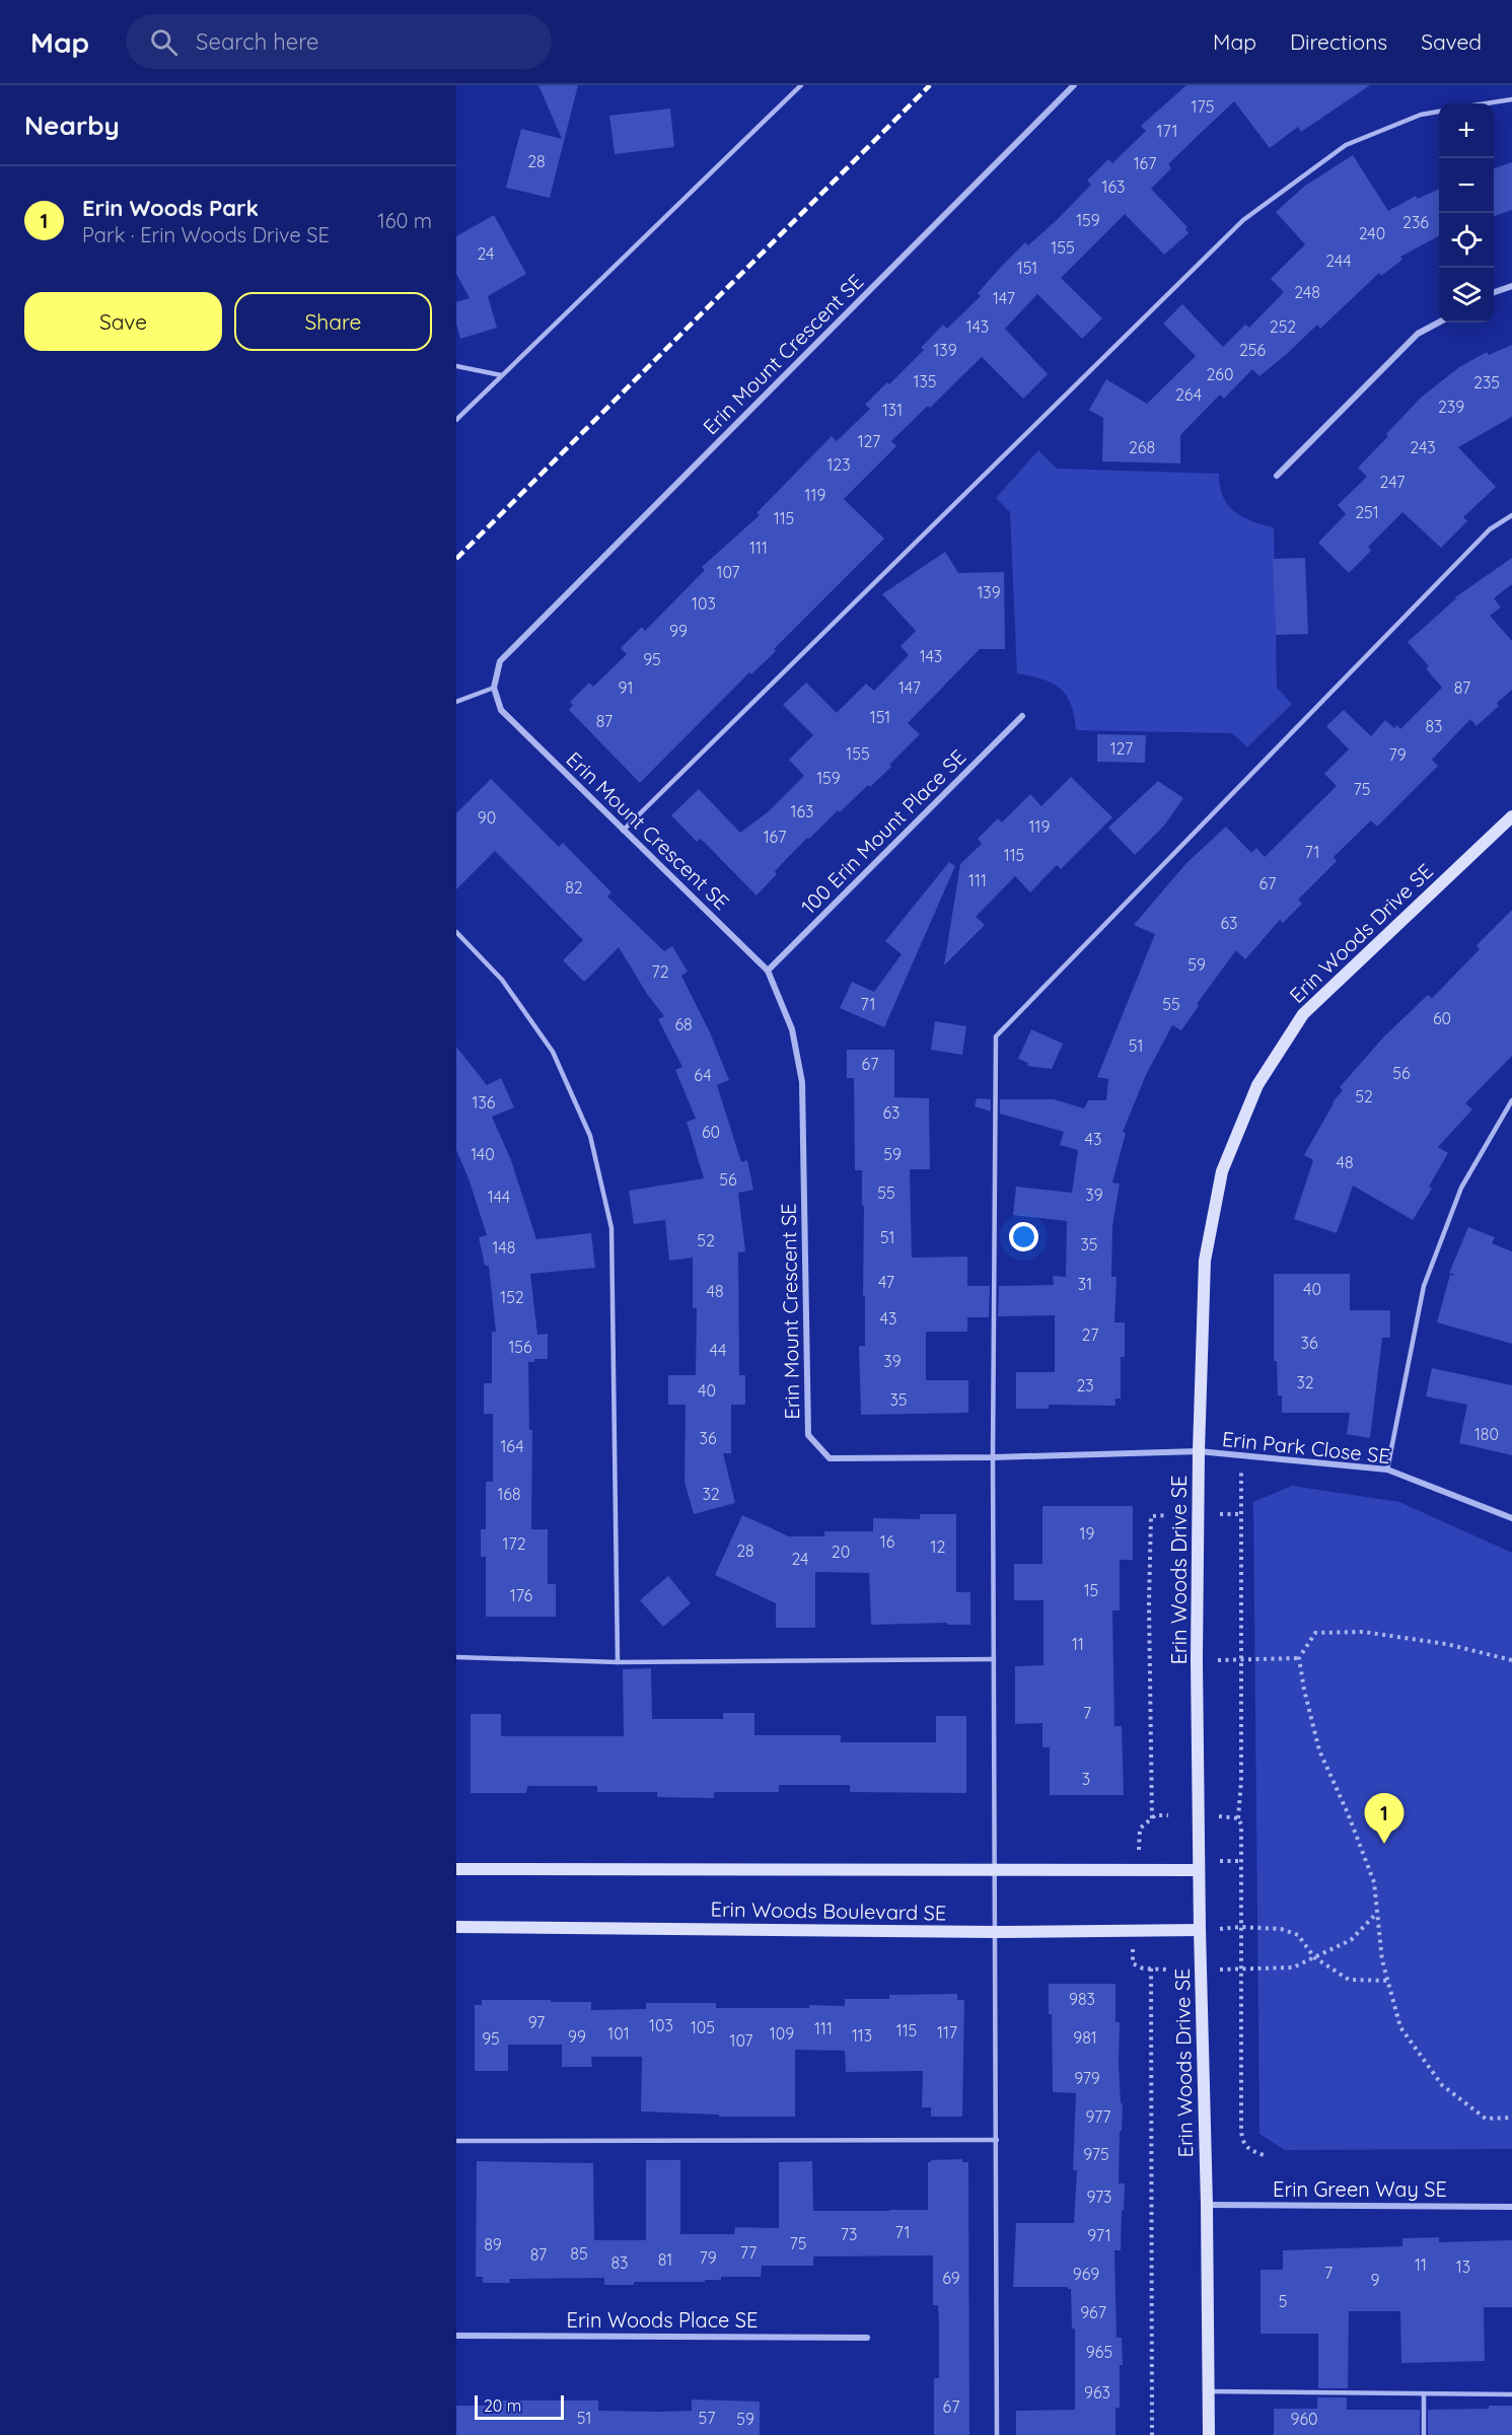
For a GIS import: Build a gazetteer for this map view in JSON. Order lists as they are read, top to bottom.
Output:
{
  "streets": {
    "street": [
      "Erin Mount Crescent SE",
      "100 Erin Mount Place SE",
      "Erin Woods Drive SE",
      "Erin Park Close SE",
      "Erin Woods Boulevard SE",
      "Erin Green Way SE",
      "Erin Woods Place SE"
    ]
  },
  "crossings": [
    ["Erin Mount Crescent SE", "100 Erin Mount Place SE"],
    ["Erin Mount Crescent SE", "Erin Woods Drive SE"],
    ["Erin Mount Crescent SE", "Erin Park Close SE"],
    ["Erin Woods Drive SE", "Erin Park Close SE"],
    ["Erin Woods Drive SE", "Erin Woods Boulevard SE"],
    ["Erin Woods Drive SE", "Erin Green Way SE"]
  ],
  "house_numbers": [
    "175",
    "171",
    "28",
    "167",
    "163",
    "159",
    "236",
    "240",
    "155",
    "24",
    "244",
    "151",
    "248",
    "147",
    "143",
    "252",
    "139",
    "256",
    "260",
    "135",
    "235",
    "264",
    "239",
    "131",
    "127",
    "268",
    "243",
    "123",
    "247",
    "119",
    "251",
    "115",
    "111",
    "107",
    "139",
    "103",
    "99",
    "143",
    "95",
    "91",
    "147",
    "87",
    "151",
    "87",
    "83",
    "127",
    "155",
    "79",
    "159",
    "75",
    "163",
    "90",
    "119",
    "167",
    "71",
    "115",
    "111",
    "67",
    "82",
    "63",
    "59",
    "72",
    "71",
    "55",
    "60",
    "68",
    "51",
    "67",
    "56",
    "64",
    "52",
    "136",
    "63",
    "60",
    "43",
    "140",
    "59",
    "48",
    "56",
    "55",
    "39",
    "144",
    "51",
    "52",
    "35",
    "148",
    "47",
    "31",
    "40",
    "48",
    "152",
    "43",
    "27",
    "36",
    "156",
    "44",
    "39",
    "32",
    "23",
    "40",
    "35",
    "180",
    "36",
    "164",
    "168",
    "32",
    "19",
    "16",
    "172",
    "12",
    "28",
    "20",
    "24",
    "15",
    "176",
    "11",
    "7",
    "3",
    "983",
    "97",
    "103",
    "105",
    "111",
    "115",
    "117",
    "101",
    "109",
    "113",
    "99",
    "981",
    "95",
    "107",
    "979",
    "977",
    "975",
    "973",
    "71",
    "73",
    "971",
    "75",
    "89",
    "77",
    "85",
    "87",
    "79",
    "81",
    "83",
    "11",
    "13",
    "7",
    "969",
    "69",
    "9",
    "5",
    "967",
    "965",
    "963",
    "67",
    "51",
    "57",
    "59",
    "960"
  ],
  "scale_bar": "20 m",
  "page": {
    "header": "Map",
    "search": "Search here",
    "nav": ["Map", "Directions", "Saved"],
    "heading": "Nearby",
    "map_buttons": ["+", "−"],
    "list": [
      {
        "mark": "1",
        "name": "Erin Woods Park",
        "note": "Park · Erin Woods Drive SE",
        "value": "160 m"
      }
    ],
    "buttons": ["Save", "Share"],
    "pins": "1",
    "scale": "20 m"
  }
}
